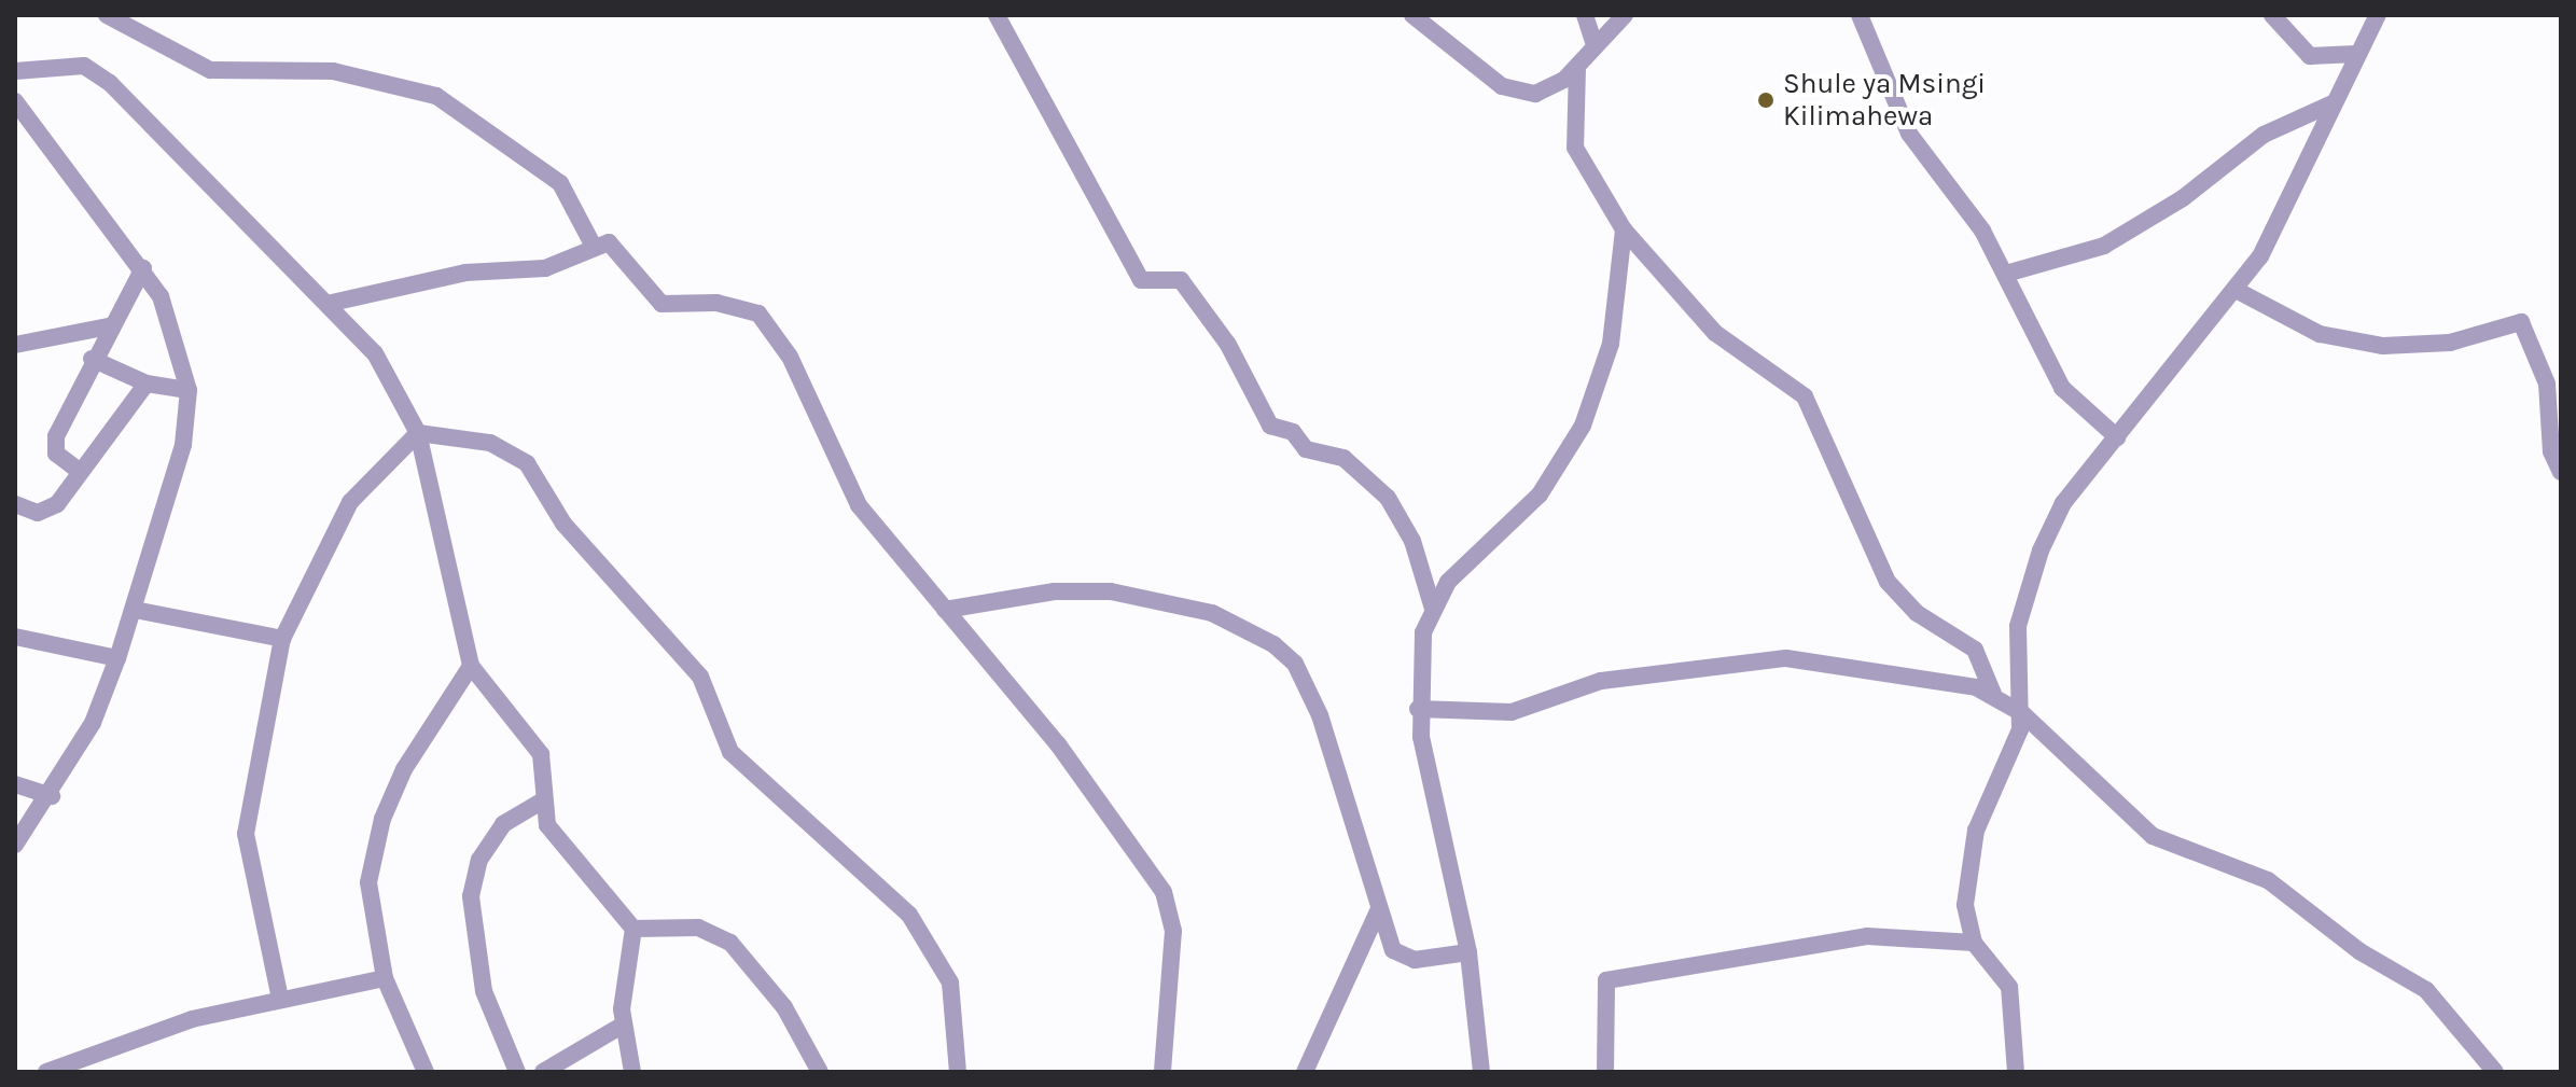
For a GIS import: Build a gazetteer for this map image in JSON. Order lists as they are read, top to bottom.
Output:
{
  "places": ["Shule ya Msingi Kilimahewa"]
}
